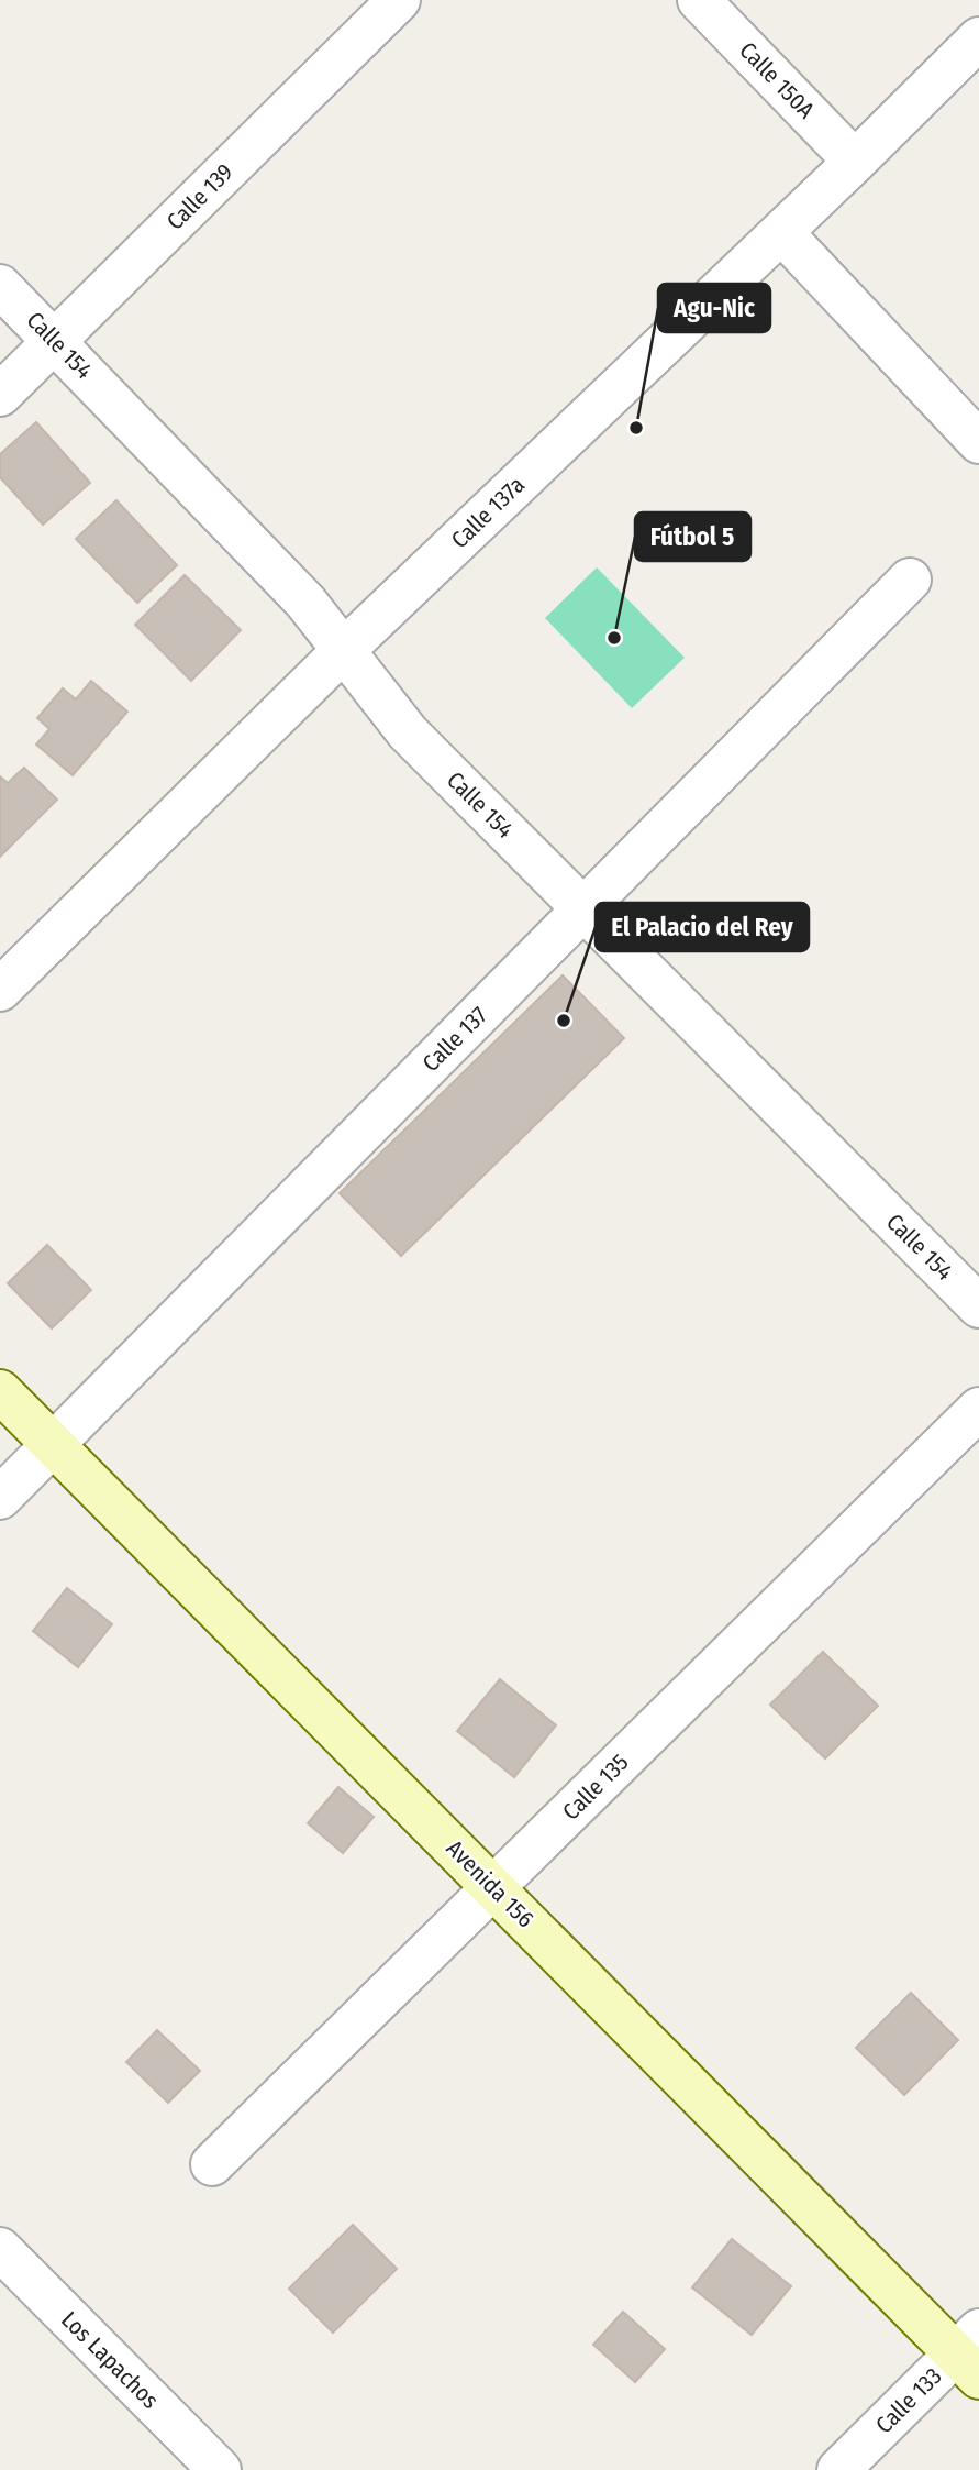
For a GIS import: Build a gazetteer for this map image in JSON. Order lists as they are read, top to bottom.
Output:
{
  "streets": {
    "main road": ["Avenida 156"],
    "street": [
      "Calle 150A",
      "Calle 139",
      "Calle 154",
      "Calle 137a",
      "Calle 137",
      "Calle 135",
      "Los Lapachos",
      "Calle 133"
    ]
  },
  "crossings": [
    ["Calle 150A", "Calle 137a"],
    ["Calle 139", "Calle 154"],
    ["Calle 154", "Calle 137a"],
    ["Calle 154", "Calle 137"],
    ["Calle 137", "Avenida 156"],
    ["Calle 135", "Avenida 156"],
    ["Avenida 156", "Calle 133"]
  ],
  "places": ["Agu-Nic", "Fútbol 5", "El Palacio del Rey"]
}
